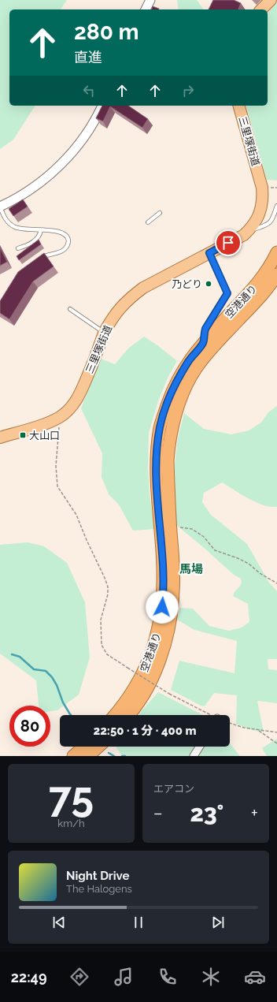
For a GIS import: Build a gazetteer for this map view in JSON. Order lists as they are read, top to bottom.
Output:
{
  "streets": {
    "highway": ["空港通り"],
    "main road": ["三里塚街道"]
  },
  "districts": ["馬場"],
  "places": {
    "other": ["乃どり"],
    "transit": ["大山口"]
  },
  "page": {
    "turn": ["280 m", "直進"],
    "limit": "80",
    "trip": "22:50 · 1 分 · 400 m",
    "tile": [
      ["75", "km/h"],
      "エアコン"
    ],
    "heat": ["−", "23°", "+"],
    "song": ["Night Drive", "The Halogens"],
    "tabs": "22:49"
  }
}
